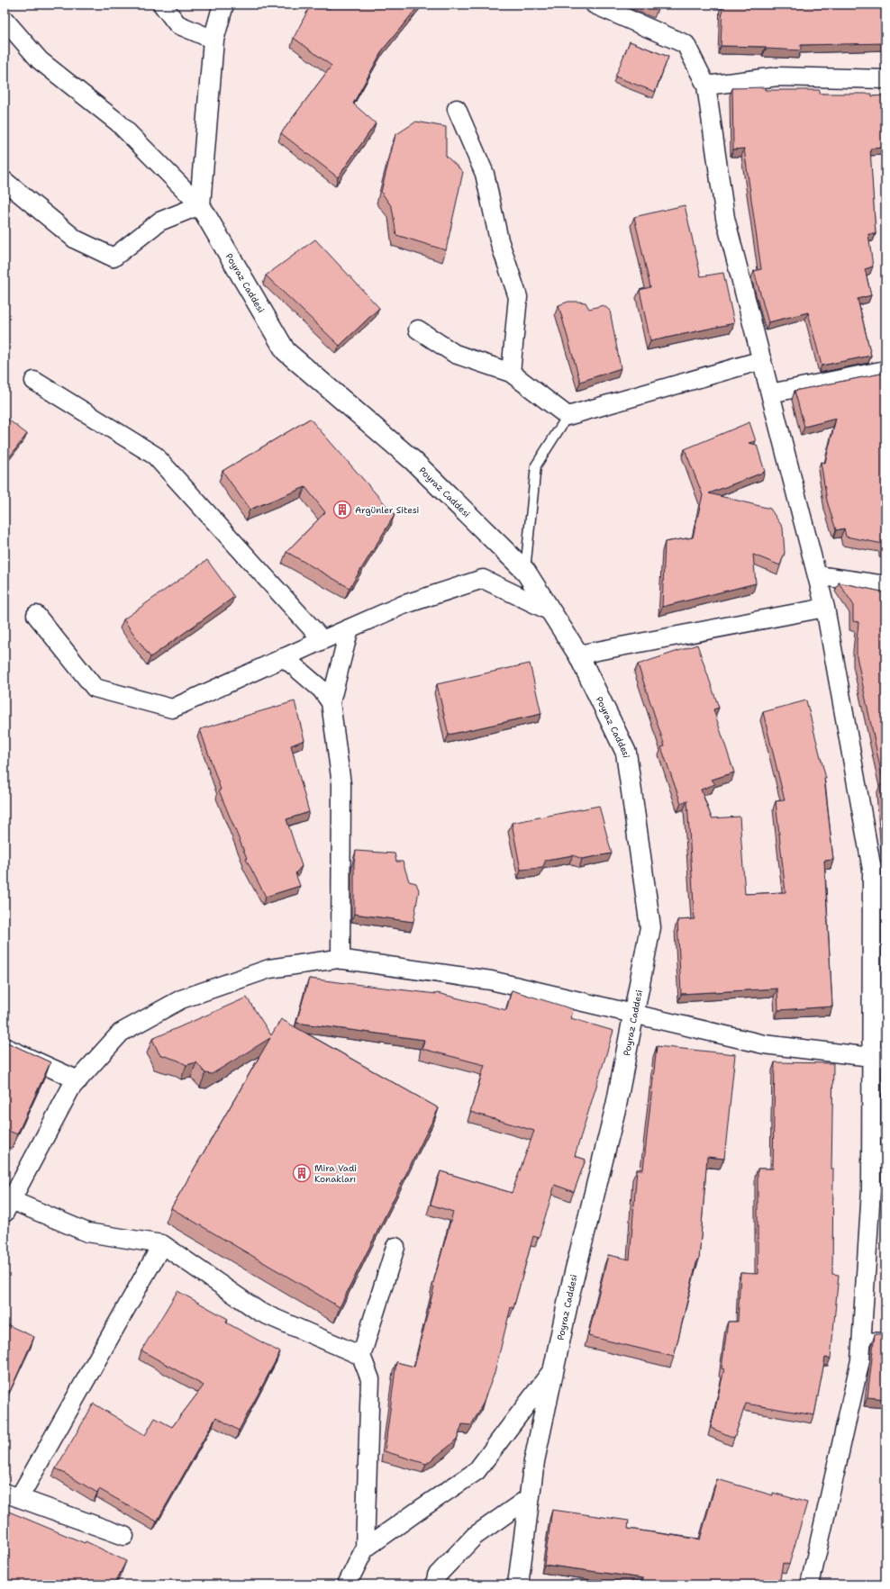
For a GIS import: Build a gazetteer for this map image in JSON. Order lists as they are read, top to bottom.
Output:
{
  "streets": {
    "street": ["Poyraz Caddesi"]
  },
  "places": {
    "building": ["Argünler Sitesi", "Mira Vadi Konakları"]
  }
}
